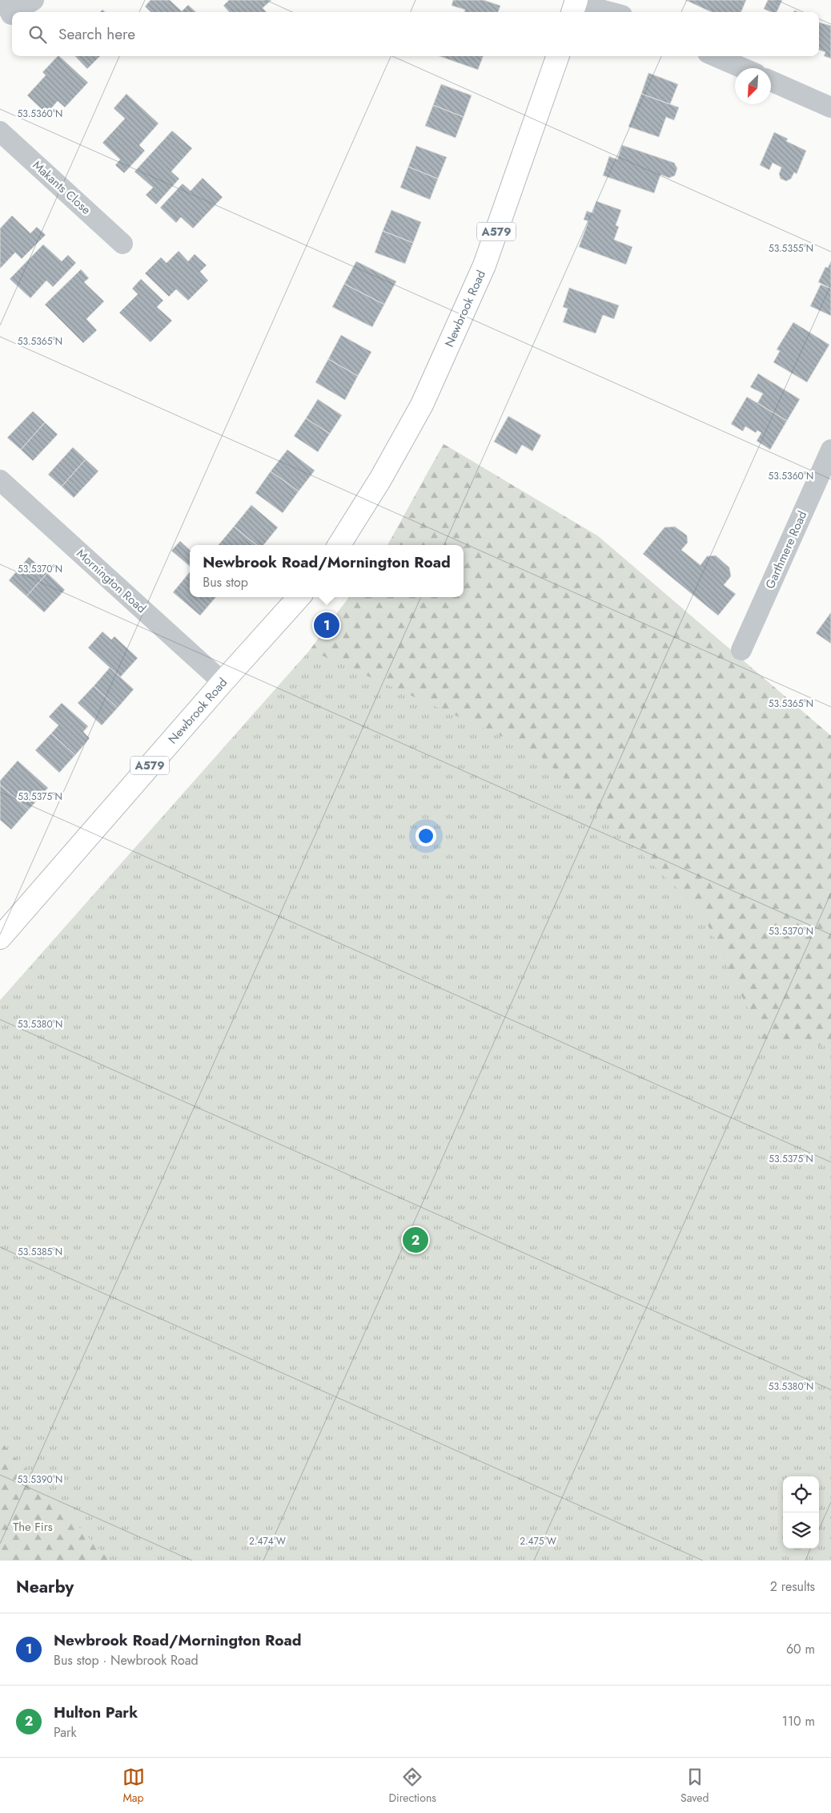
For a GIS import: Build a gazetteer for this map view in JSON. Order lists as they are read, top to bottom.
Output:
{
  "streets": {
    "highway": ["A579", "Newbrook Road"],
    "street": ["Makants Close", "Garthmere Road", "Mornington Road"]
  },
  "crossings": [
    ["Newbrook Road", "Mornington Road"]
  ],
  "parks": ["The Firs"],
  "north": "bottom left",
  "page": {
    "search": "Search here",
    "popup": ["Newbrook Road/Mornington Road", "Bus stop"],
    "pins": ["1", "2"],
    "heading": ["Nearby", "2 results"],
    "list": [
      {
        "mark": "1",
        "name": "Newbrook Road/Mornington Road",
        "note": "Bus stop · Newbrook Road",
        "value": "60 m"
      },
      {
        "mark": "2",
        "name": "Hulton Park",
        "note": "Park",
        "value": "110 m"
      }
    ],
    "nav": ["Map", "Directions", "Saved"]
  },
  "coordinates": [
    "53.5360°N",
    "53.5355°N",
    "53.5365°N",
    "53.5370°N",
    "53.5375°N",
    "53.5380°N",
    "53.5385°N",
    "53.5390°N",
    "2.474°W",
    "2.475°W"
  ]
}
